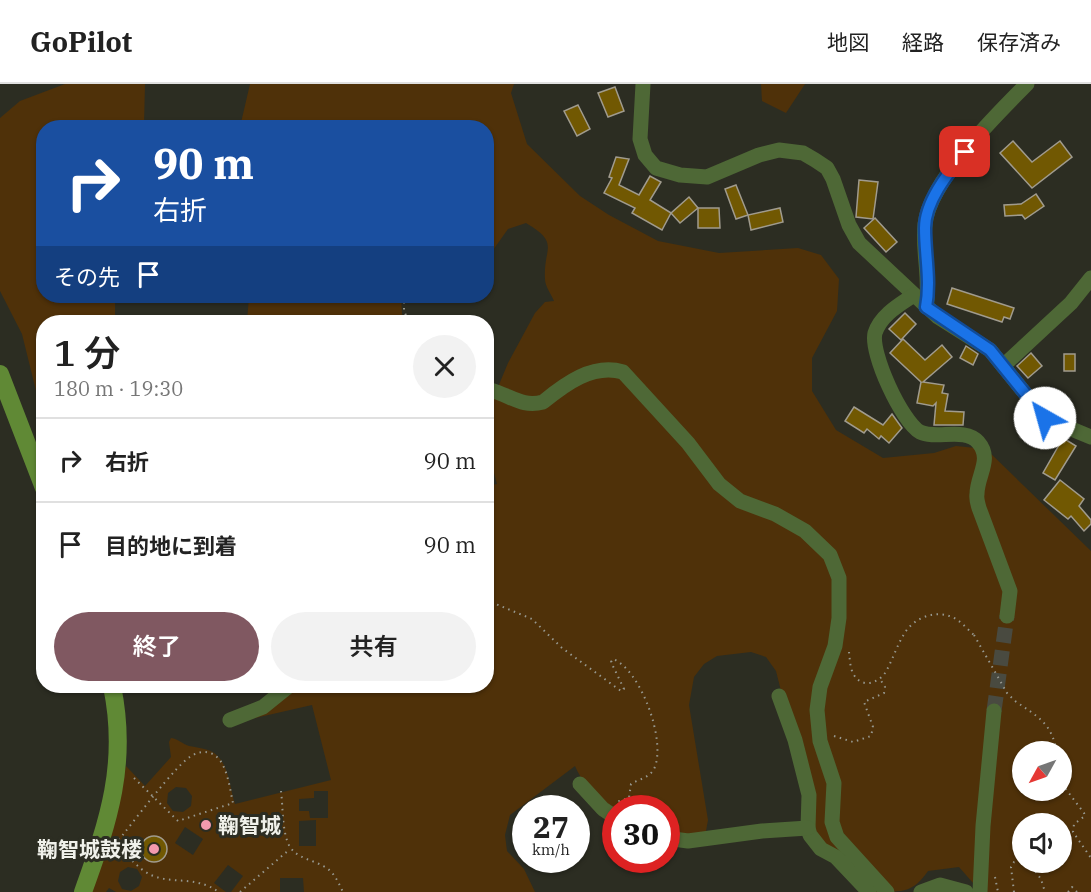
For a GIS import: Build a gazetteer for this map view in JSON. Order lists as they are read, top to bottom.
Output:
{
  "places": ["鞠智城", "鞠智城鼓楼"],
  "north": "bottom left",
  "page": {
    "header": "GoPilot",
    "nav": ["地図", "経路", "保存済み"],
    "turn": ["90 m", "右折"],
    "then": "その先",
    "heading": ["1 分", "180 m · 19:30"],
    "list": [
      {
        "name": "右折",
        "value": "90 m"
      },
      {
        "name": "目的地に到着",
        "value": "90 m"
      }
    ],
    "buttons": ["終了", "共有"],
    "speed": "27 km/h",
    "limit": "30"
  }
}
